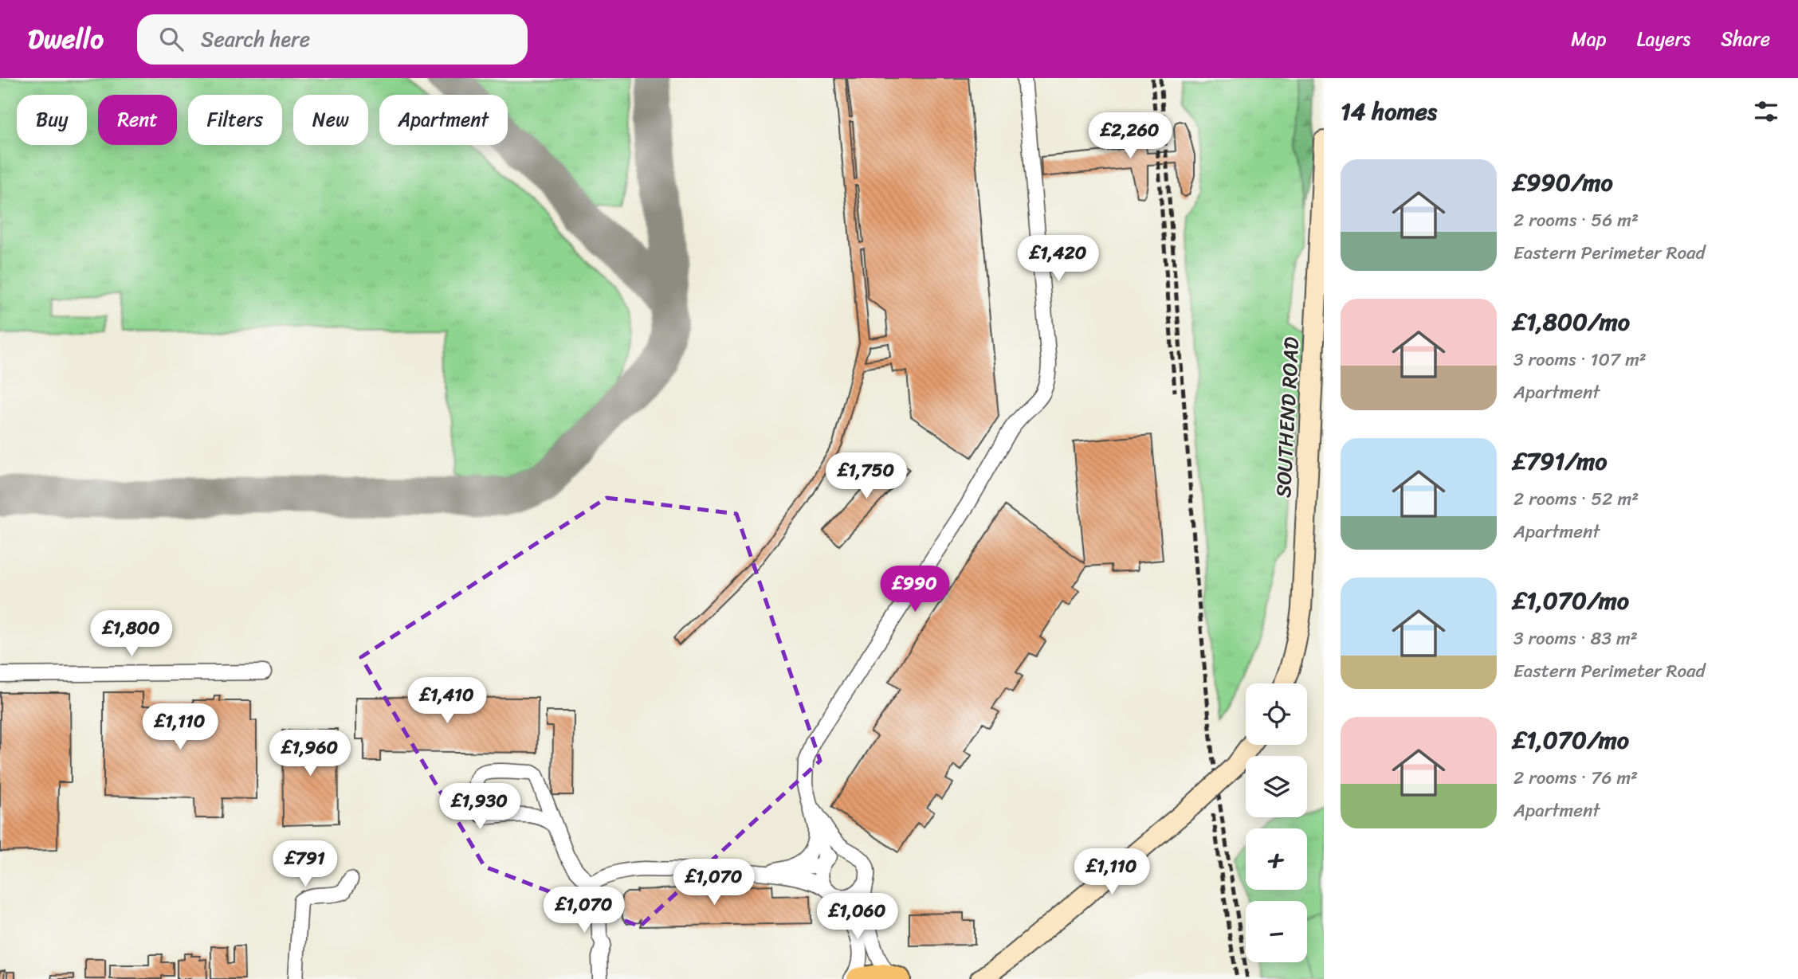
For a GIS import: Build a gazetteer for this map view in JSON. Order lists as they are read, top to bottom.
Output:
{
  "streets": {
    "street": ["SOUTHEND ROAD"]
  },
  "page": {
    "header": "Dwello",
    "search": "Search here",
    "nav": ["Map", "Layers", "Share"],
    "heading": "14 homes",
    "chip": [
      "Buy",
      "Rent",
      "Filters",
      "New",
      "Apartment"
    ],
    "price": [
      "£2,260",
      "£1,420",
      "£1,750",
      "£990",
      "£1,800",
      "£1,410",
      "£1,110",
      "£1,960",
      "£1,930",
      "£791",
      "£1,110",
      "£1,070",
      "£1,070",
      "£1,060"
    ],
    "list": [
      {
        "name": "£990/mo",
        "note": "2 rooms · 56 m² · Eastern Perimeter Road"
      },
      {
        "name": "£1,800/mo",
        "note": "3 rooms · 107 m² · Apartment"
      },
      {
        "name": "£791/mo",
        "note": "2 rooms · 52 m² · Apartment"
      },
      {
        "name": "£1,070/mo",
        "note": "3 rooms · 83 m² · Eastern Perimeter Road"
      },
      {
        "name": "£1,070/mo",
        "note": "2 rooms · 76 m² · Apartment"
      }
    ],
    "map_buttons": ["+", "−"]
  }
}
